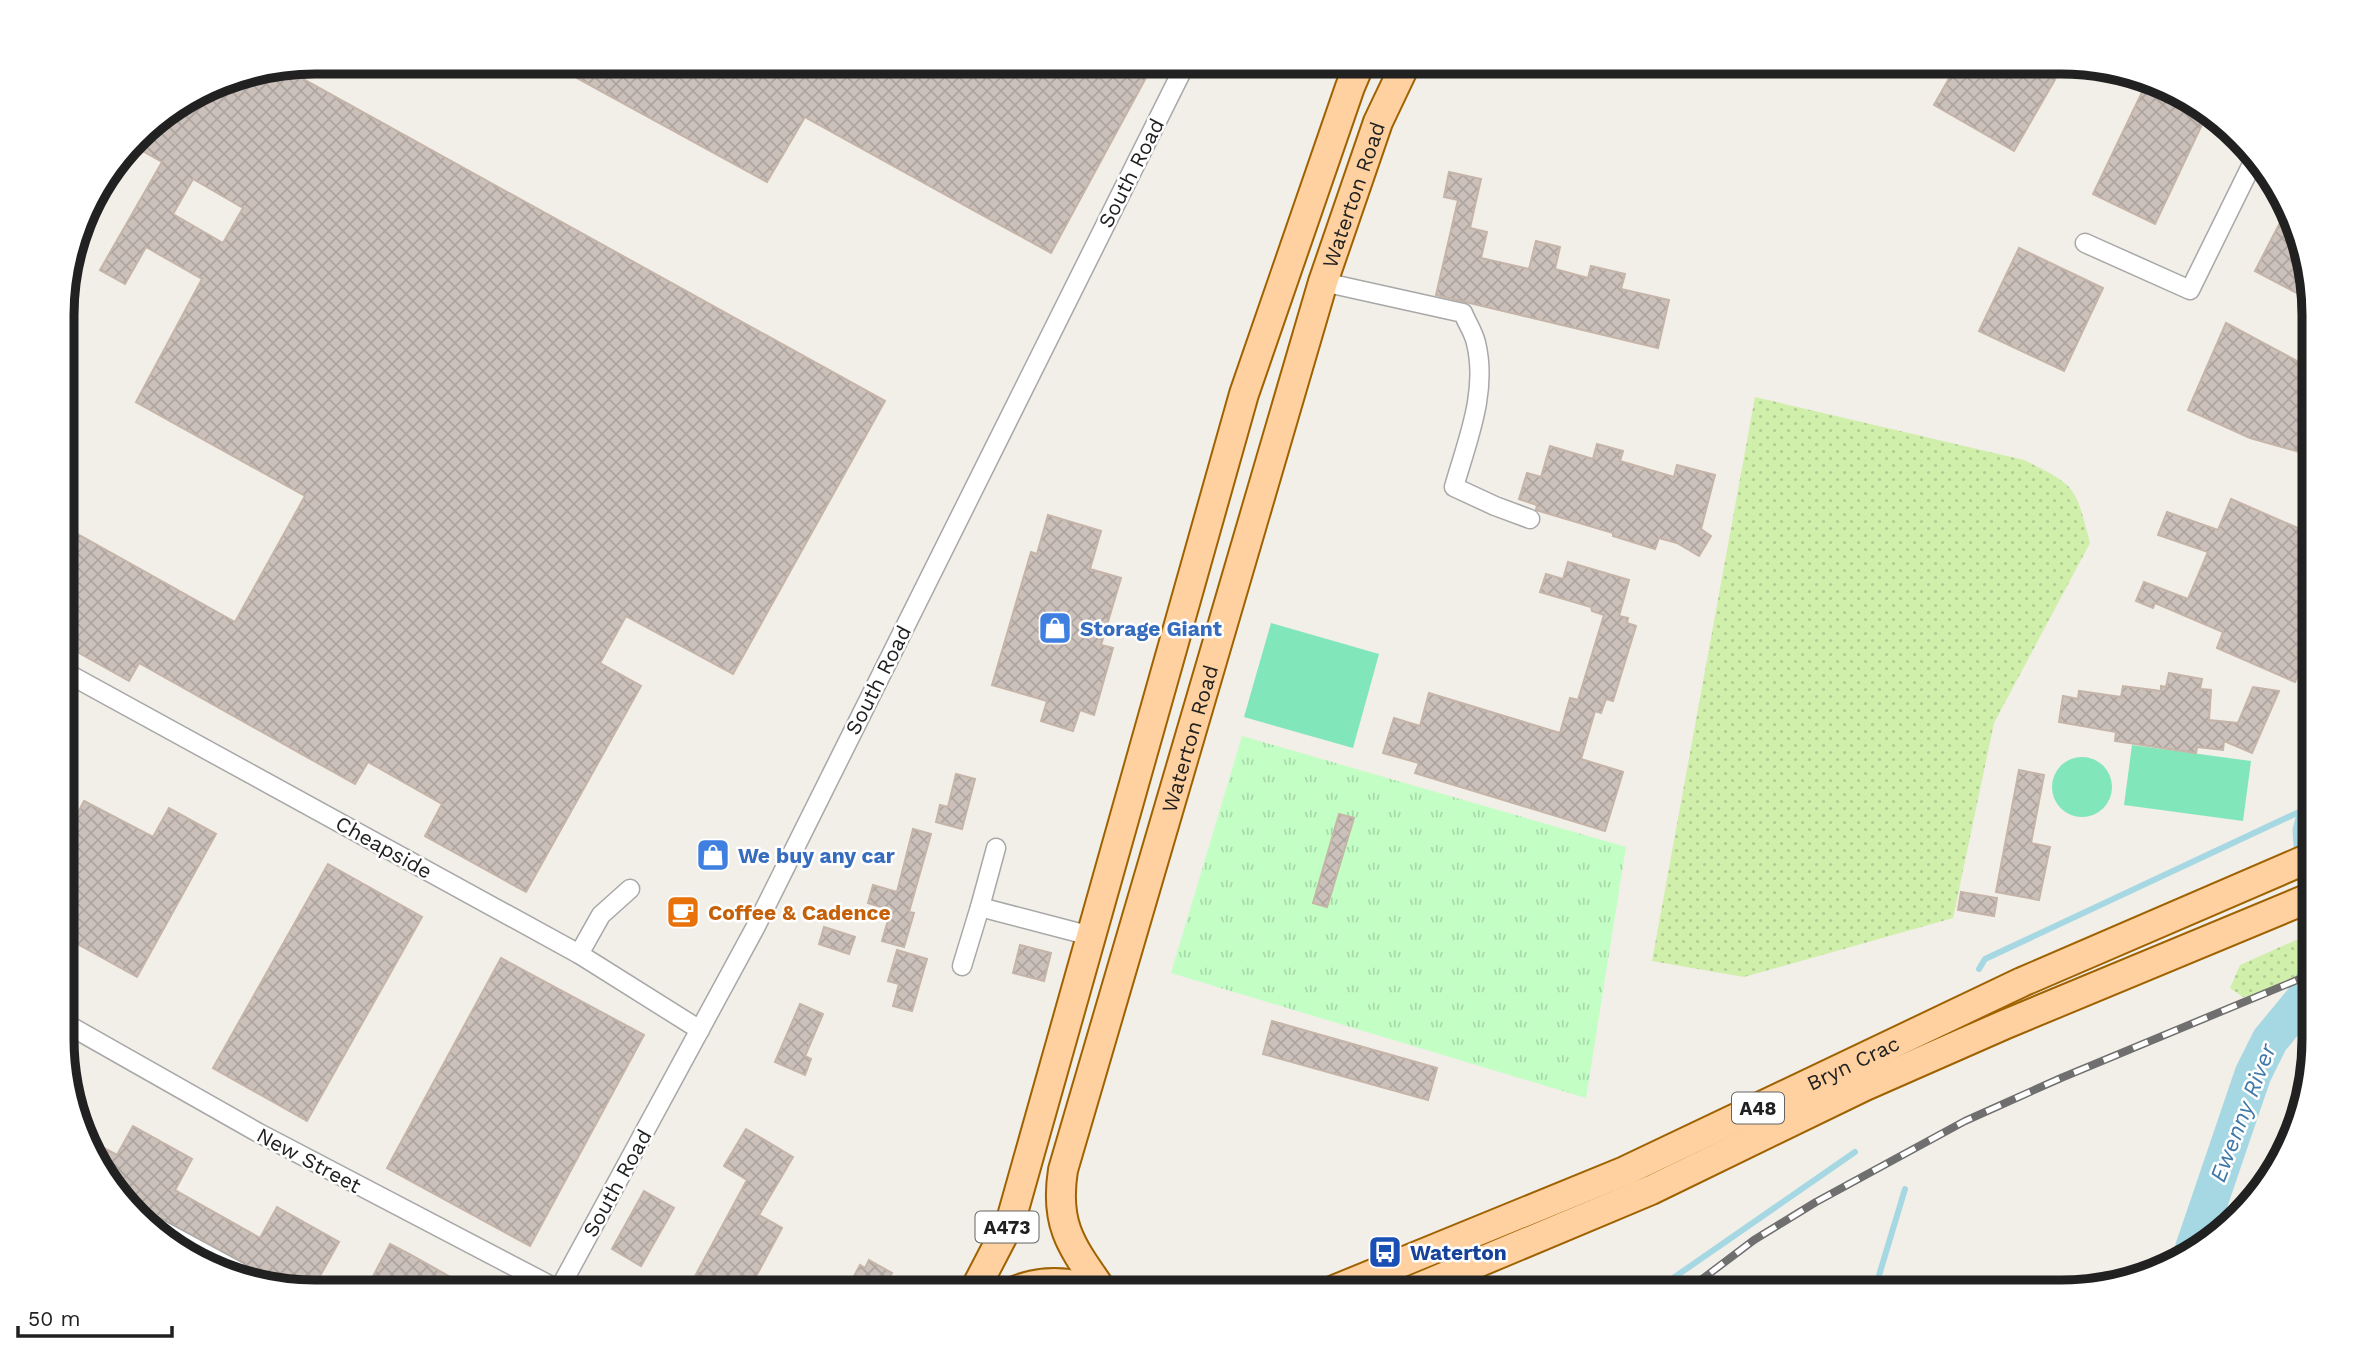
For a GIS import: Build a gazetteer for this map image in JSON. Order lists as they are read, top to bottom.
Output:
{
  "streets": {
    "main road": [
      "Waterton Road",
      "Bryn Crac",
      "A48",
      "A473"
    ],
    "street": ["South Road", "Cheapside", "New Street"]
  },
  "crossings": [
    ["South Road", "Cheapside"]
  ],
  "water": ["Ewenny River"],
  "places": {
    "shop": ["Storage Giant", "We buy any car"],
    "cafe": ["Coffee & Cadence"],
    "bus stop": ["Waterton"]
  },
  "scale_bar": "50 m"
}
